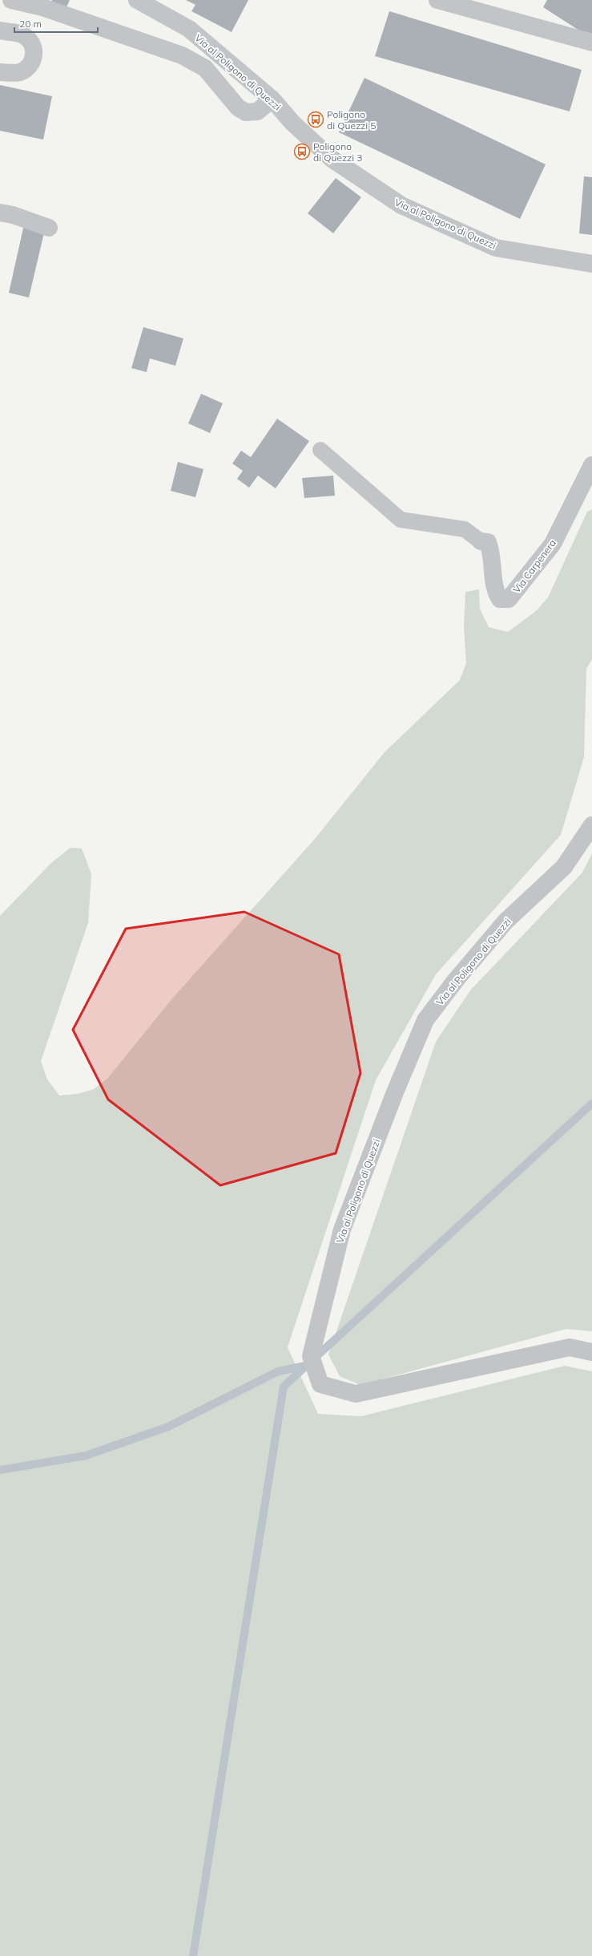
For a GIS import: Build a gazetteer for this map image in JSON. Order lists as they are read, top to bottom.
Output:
{
  "streets": {
    "street": ["Via al Poligono di Quezzi", "Via Carpenera"]
  },
  "places": {
    "bus stop": ["Poligono di Quezzi 5", "Poligono di Quezzi 3"]
  },
  "scale_bar": "20 m"
}
